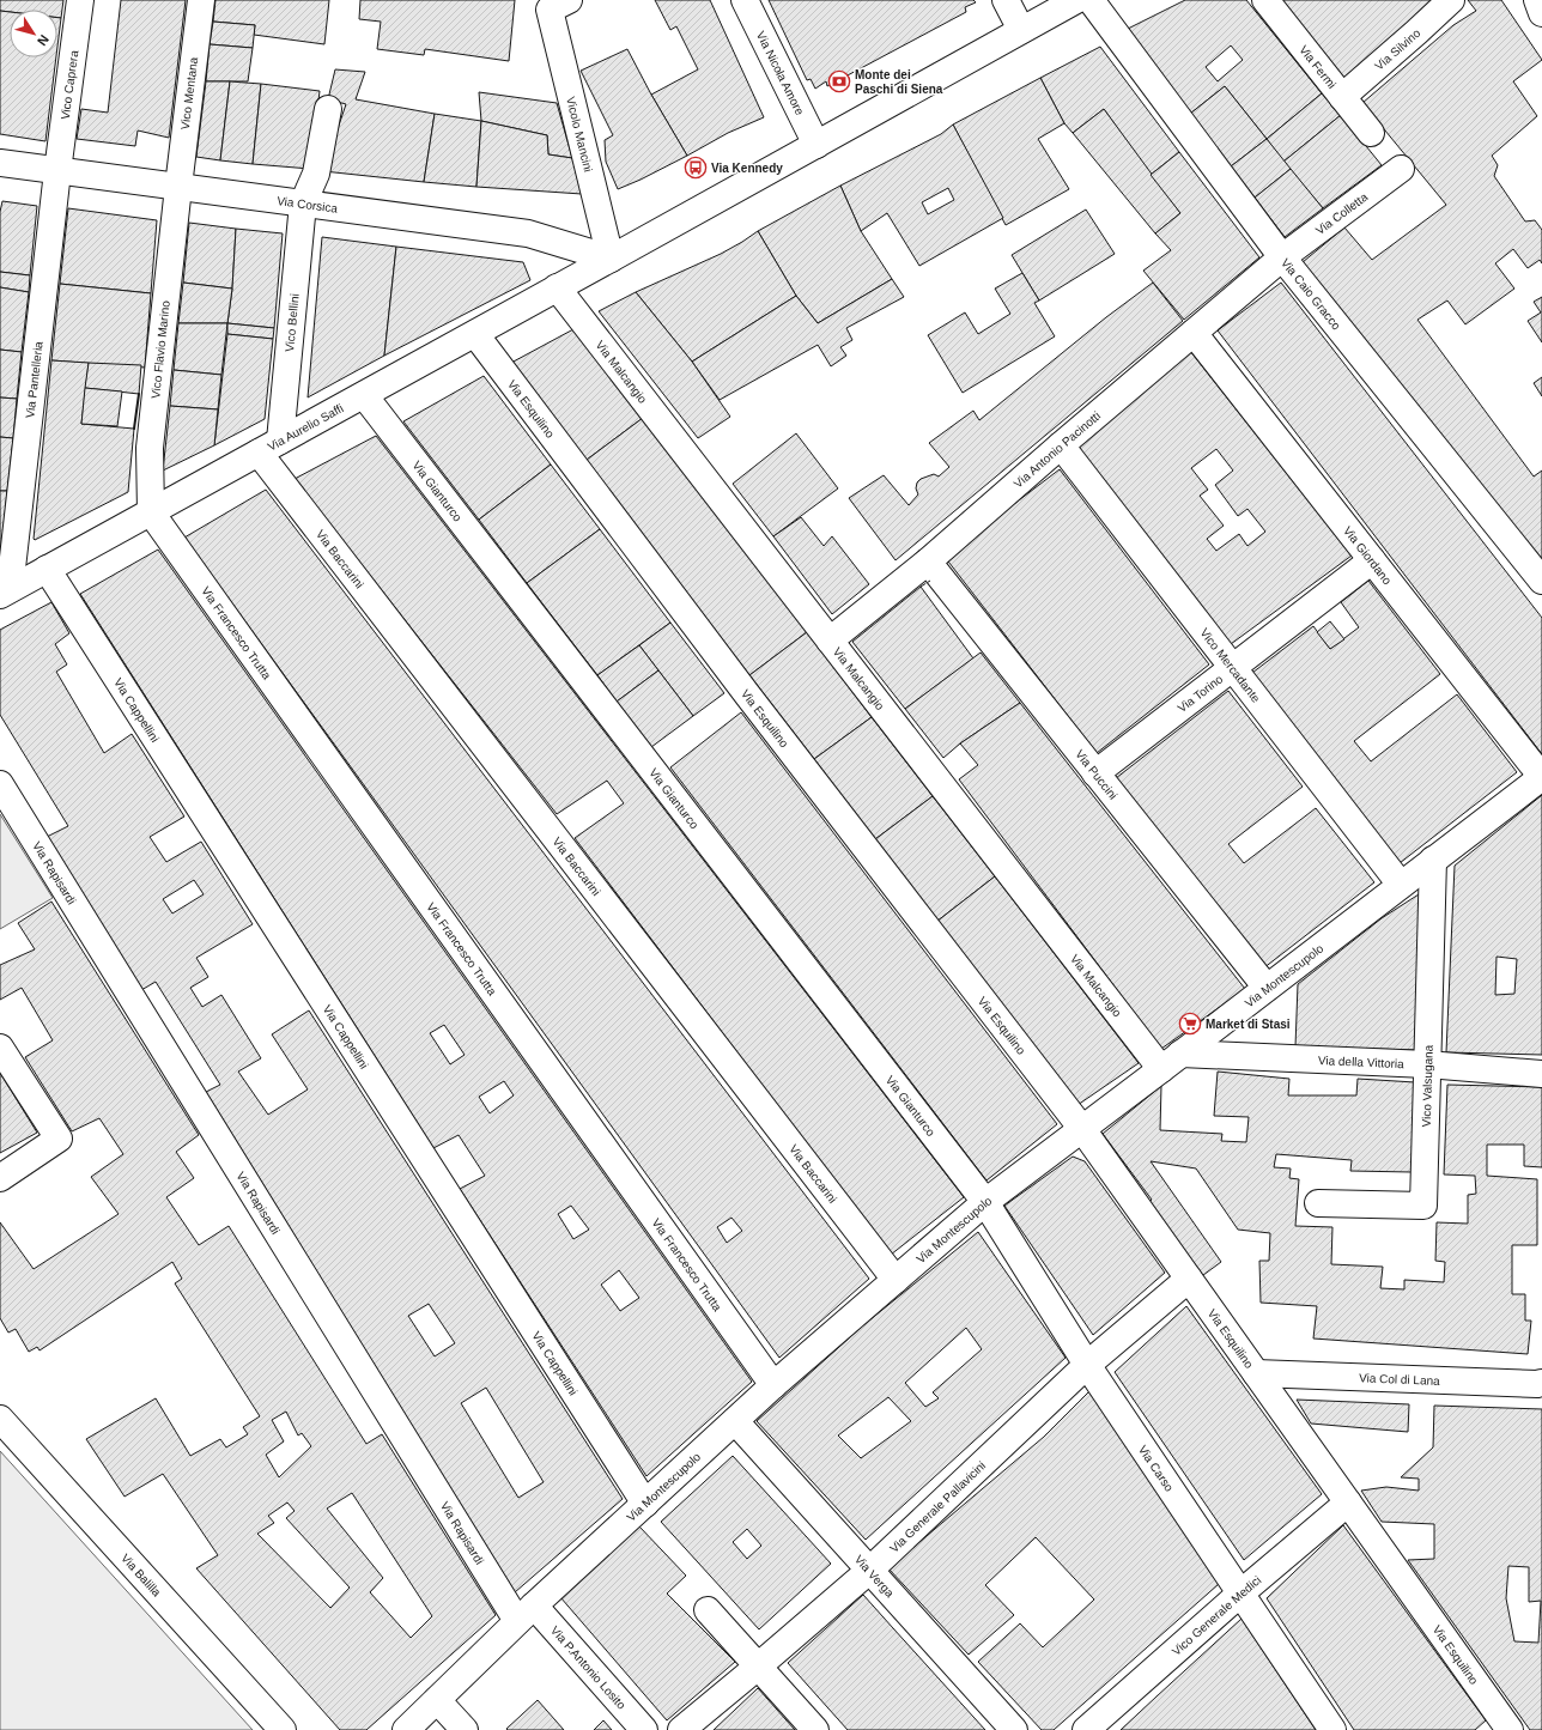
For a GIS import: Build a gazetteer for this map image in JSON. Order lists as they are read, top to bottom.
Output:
{
  "streets": {
    "street": [
      "Via Silvino",
      "Via Fermi",
      "Via Nicola Amore",
      "Vico Caprera",
      "Vico Mentana",
      "Vicolo Mancini",
      "Via Corsica",
      "Via Colletta",
      "Via Caio Gracco",
      "Vico Bellini",
      "Vico Flavio Marino",
      "Via Malcangio",
      "Via Pantelleria",
      "Via Esquilino",
      "Via Aurelio Saffi",
      "Via Antonio Pacinotti",
      "Via Gianturco",
      "Via Giordano",
      "Via Baccarini",
      "Via Francesco Trutta",
      "Vico Mercadante",
      "Via Torino",
      "Via Cappellini",
      "Via Puccini",
      "Via Rapisardi",
      "Via Montescupolo",
      "Via della Vittoria",
      "Vico Valsugana",
      "Via Col di Lana",
      "Via Carso",
      "Via Generale Pallavicini",
      "Via Balilla",
      "Via Verga",
      "Vico Generale Medici",
      "Via P.Antonio Losito"
    ]
  },
  "crossings": [
    ["Via Silvino", "Via Fermi"],
    ["Via Nicola Amore", "Via Aurelio Saffi"],
    ["Vico Caprera", "Via Corsica"],
    ["Vico Caprera", "Via Pantelleria"],
    ["Vico Mentana", "Via Corsica"],
    ["Vico Mentana", "Vico Flavio Marino"],
    ["Vicolo Mancini", "Via Corsica"],
    ["Vicolo Mancini", "Via Aurelio Saffi"],
    ["Via Corsica", "Vico Bellini"],
    ["Via Corsica", "Vico Flavio Marino"],
    ["Via Corsica", "Via Pantelleria"],
    ["Via Corsica", "Via Aurelio Saffi"],
    ["Via Colletta", "Via Caio Gracco"],
    ["Via Colletta", "Via Antonio Pacinotti"],
    ["Via Caio Gracco", "Via Antonio Pacinotti"],
    ["Vico Bellini", "Via Aurelio Saffi"],
    ["Vico Bellini", "Via Baccarini"],
    ["Vico Flavio Marino", "Via Aurelio Saffi"],
    ["Vico Flavio Marino", "Via Francesco Trutta"],
    ["Via Malcangio", "Via Aurelio Saffi"],
    ["Via Malcangio", "Via Antonio Pacinotti"],
    ["Via Malcangio", "Via Montescupolo"],
    ["Via Malcangio", "Via della Vittoria"],
    ["Via Pantelleria", "Via Aurelio Saffi"],
    ["Via Esquilino", "Via Aurelio Saffi"],
    ["Via Esquilino", "Via Montescupolo"],
    ["Via Esquilino", "Via Col di Lana"],
    ["Via Esquilino", "Via Generale Pallavicini"],
    ["Via Esquilino", "Vico Generale Medici"],
    ["Via Aurelio Saffi", "Via Gianturco"],
    ["Via Aurelio Saffi", "Via Baccarini"],
    ["Via Aurelio Saffi", "Via Francesco Trutta"],
    ["Via Aurelio Saffi", "Via Cappellini"],
    ["Via Antonio Pacinotti", "Via Giordano"],
    ["Via Antonio Pacinotti", "Vico Mercadante"],
    ["Via Antonio Pacinotti", "Via Puccini"],
    ["Via Gianturco", "Via Montescupolo"],
    ["Via Gianturco", "Via Carso"],
    ["Via Giordano", "Via Torino"],
    ["Via Giordano", "Via Montescupolo"],
    ["Via Baccarini", "Via Montescupolo"],
    ["Via Francesco Trutta", "Via Montescupolo"],
    ["Vico Mercadante", "Via Torino"],
    ["Vico Mercadante", "Via Montescupolo"],
    ["Via Torino", "Via Puccini"],
    ["Via Cappellini", "Via Montescupolo"],
    ["Via Puccini", "Via Montescupolo"],
    ["Via Rapisardi", "Via Montescupolo"],
    ["Via Rapisardi", "Via P.Antonio Losito"],
    ["Via Montescupolo", "Via della Vittoria"],
    ["Via Montescupolo", "Vico Valsugana"],
    ["Via Montescupolo", "Via Carso"],
    ["Via Montescupolo", "Via Verga"],
    ["Via Montescupolo", "Via P.Antonio Losito"],
    ["Via della Vittoria", "Vico Valsugana"],
    ["Via Carso", "Via Generale Pallavicini"],
    ["Via Carso", "Vico Generale Medici"],
    ["Via Generale Pallavicini", "Via Verga"]
  ],
  "places": {
    "bank": ["Monte dei Paschi di Siena"],
    "bus stop": ["Via Kennedy"],
    "supermarket": ["Market di Stasi"]
  },
  "north": "bottom right"
}
